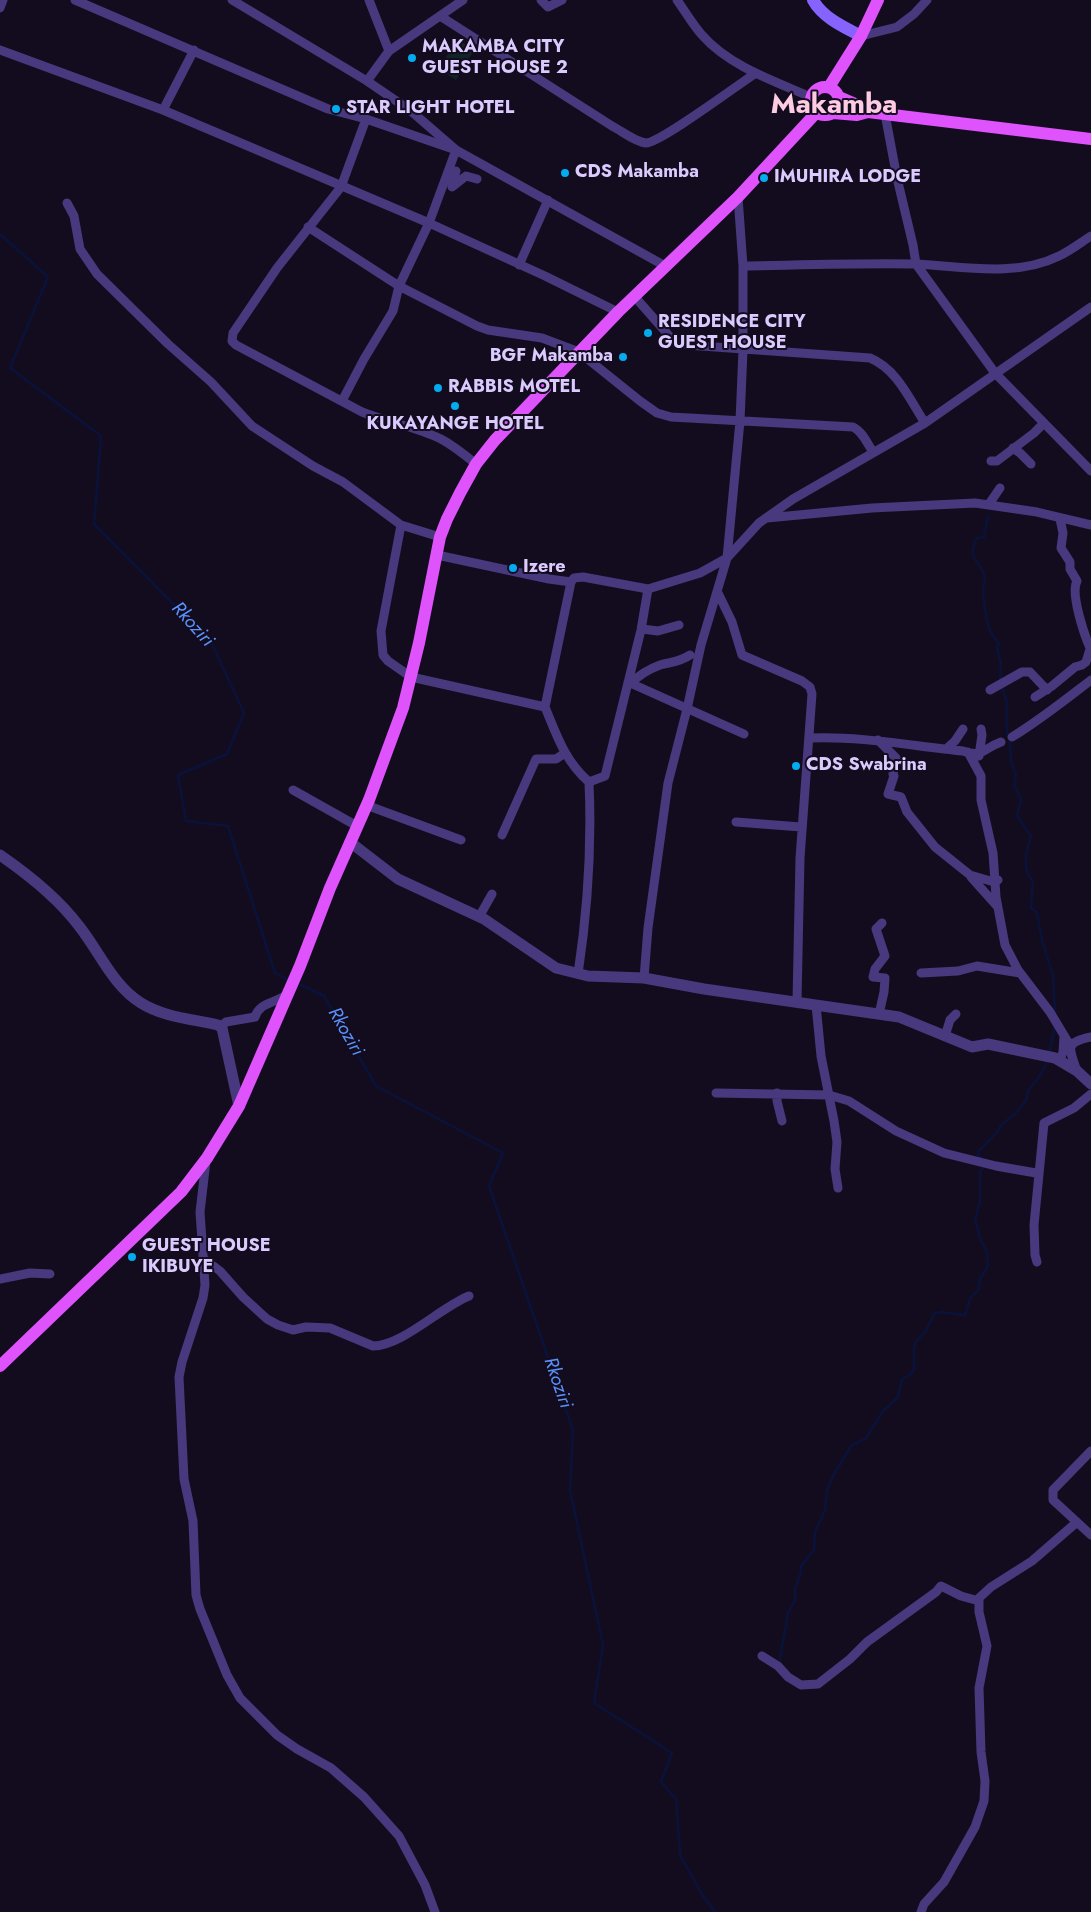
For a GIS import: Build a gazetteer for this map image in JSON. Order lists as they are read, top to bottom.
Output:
{
  "districts": ["Makamba"],
  "water": ["Rkoziri"],
  "places": [
    "MAKAMBA CITY GUEST HOUSE 2",
    "STAR LIGHT HOTEL",
    "CDS Makamba",
    "IMUHIRA LODGE",
    "RESIDENCE CITY GUEST HOUSE",
    "BGF Makamba",
    "RABBIS MOTEL",
    "KUKAYANGE HOTEL",
    "Izere",
    "CDS Swabrina",
    "GUEST HOUSE IKIBUYE"
  ]
}
